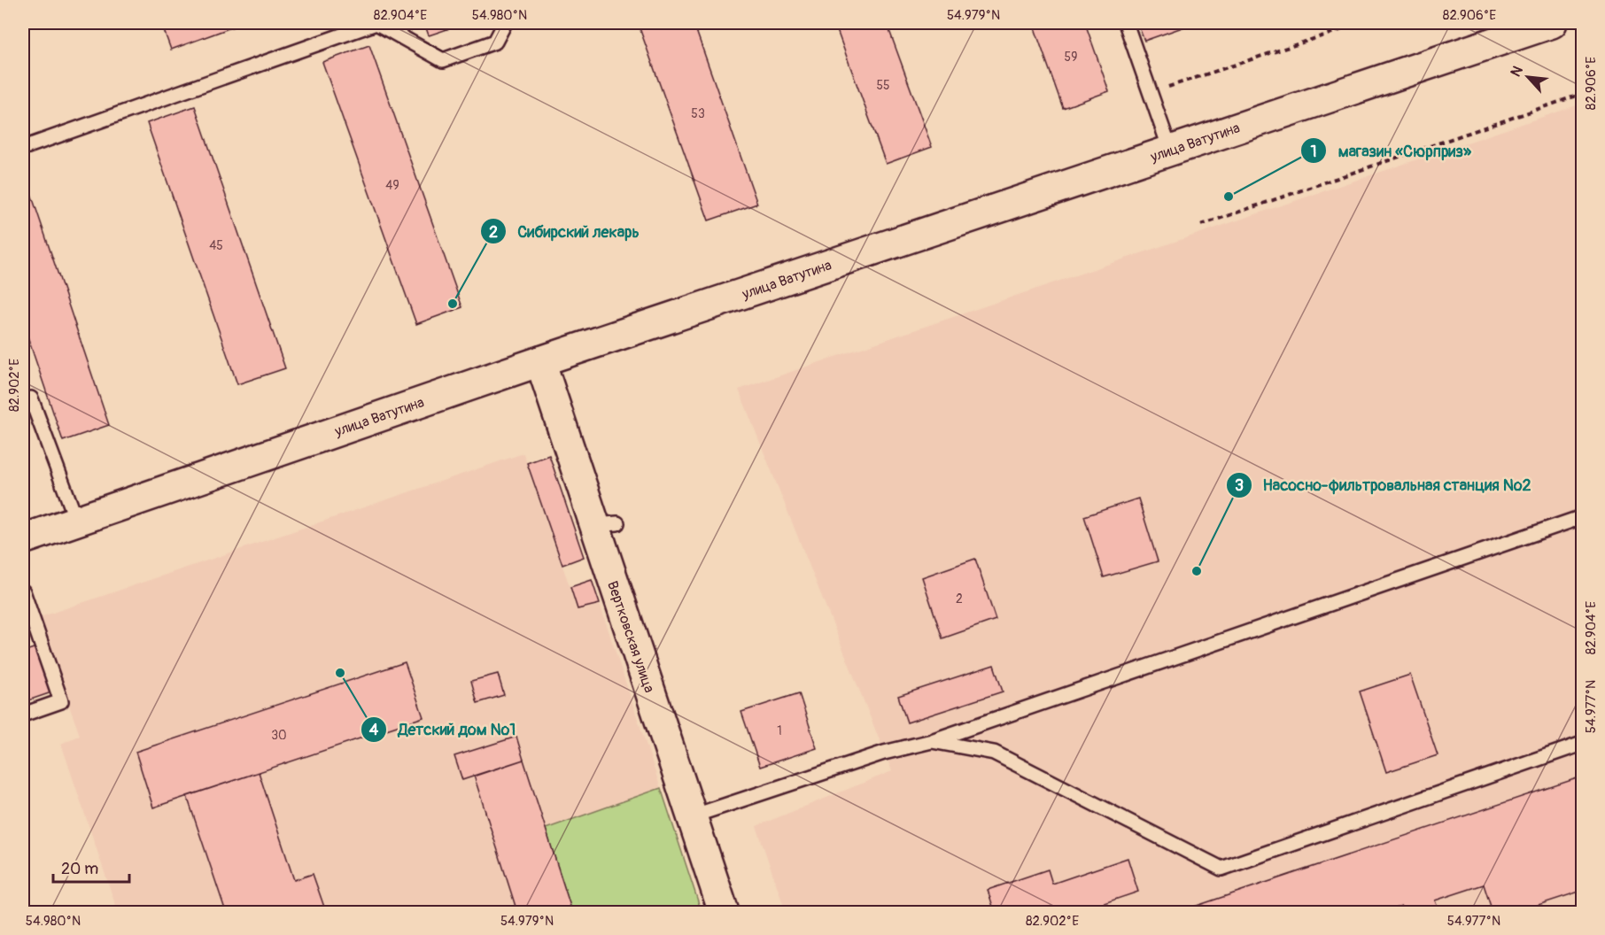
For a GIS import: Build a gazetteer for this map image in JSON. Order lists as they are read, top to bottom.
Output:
{
  "streets": {
    "main road": ["улица Ватутина", "Вертковская улица"]
  },
  "crossings": [
    ["улица Ватутина", "Вертковская улица"]
  ],
  "places": [
    "магазин «Сюрприз»",
    "Сибирский лекарь",
    "Насосно-фильтровальная станция №2",
    "Детский дом №1"
  ],
  "house_numbers": [
    "59",
    "55",
    "53",
    "49",
    "45",
    "2",
    "1",
    "30"
  ],
  "scale_bar": "20 m",
  "north": "top left",
  "coordinates": [
    "82.904°E",
    "54.980°N",
    "54.979°N",
    "82.906°E",
    "82.902°E",
    "54.977°N"
  ]
}
